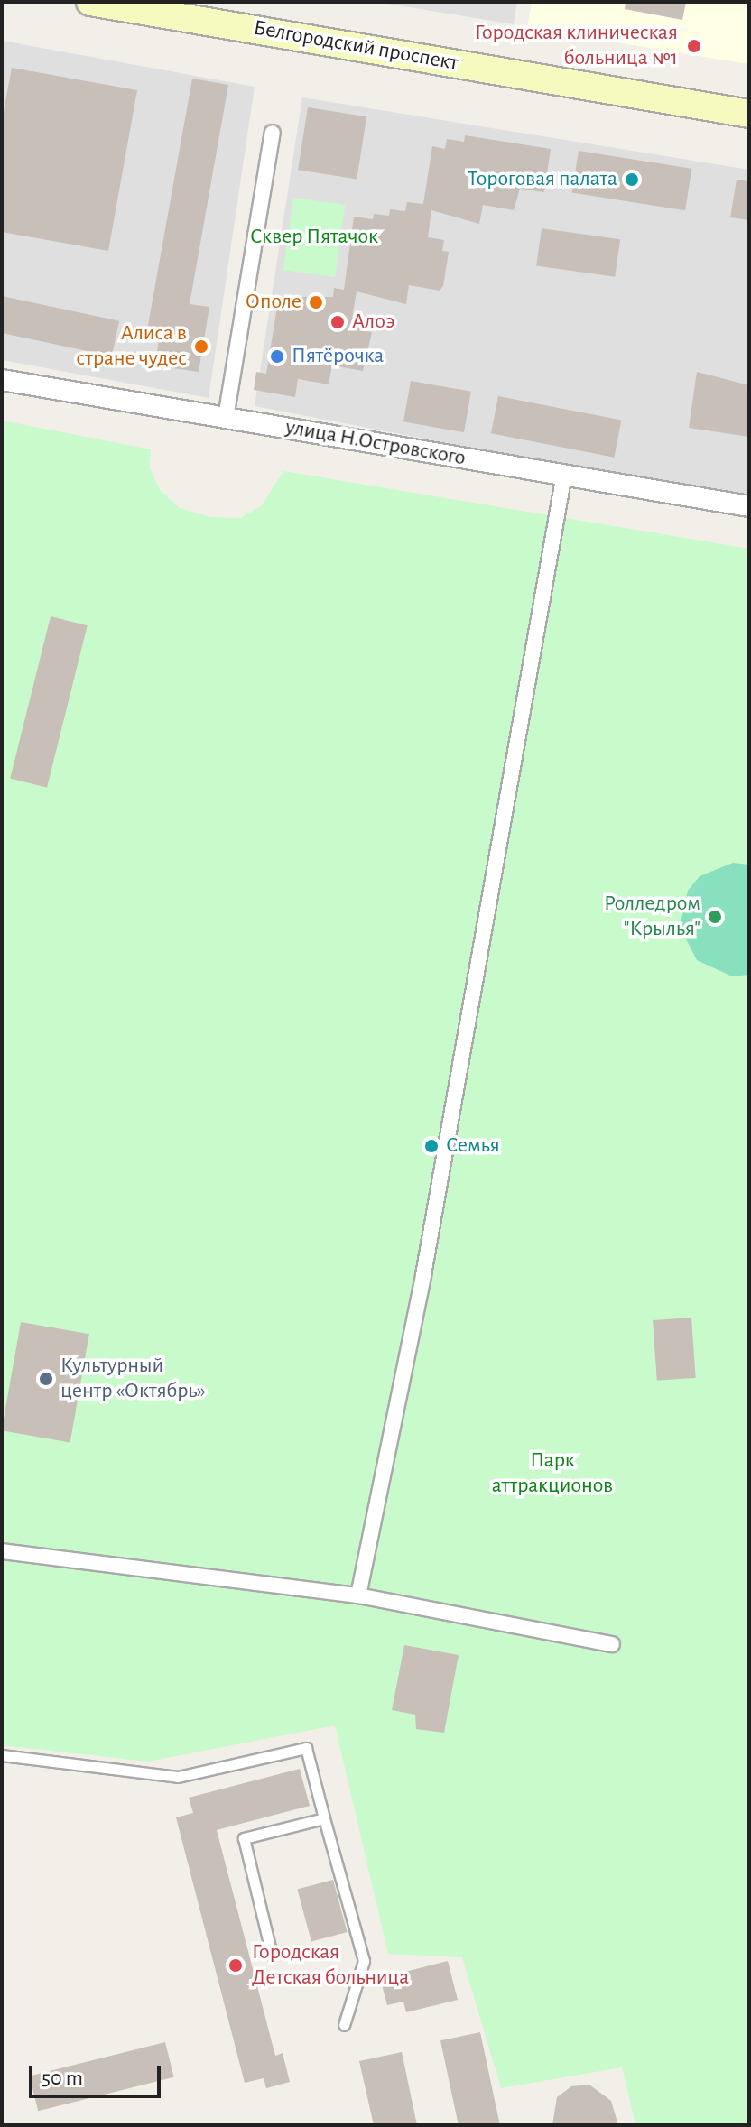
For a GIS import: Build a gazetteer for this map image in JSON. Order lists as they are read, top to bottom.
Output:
{
  "streets": {
    "main road": ["Белгородский проспект"],
    "street": ["улица Н.Островского"]
  },
  "parks": ["Сквер Пятачок", "Парк аттракционов"],
  "places": [
    "Городская клиническая больница №1",
    "Тороговая палата",
    "Ополе",
    "Алоэ",
    "Алиса в стране чудес",
    "Пятёрочка",
    "Ролледром \"Крылья\"",
    "Семья",
    "Культурный центр «Октябрь»",
    "Городская Детская больница"
  ],
  "scale_bar": "50 m"
}
